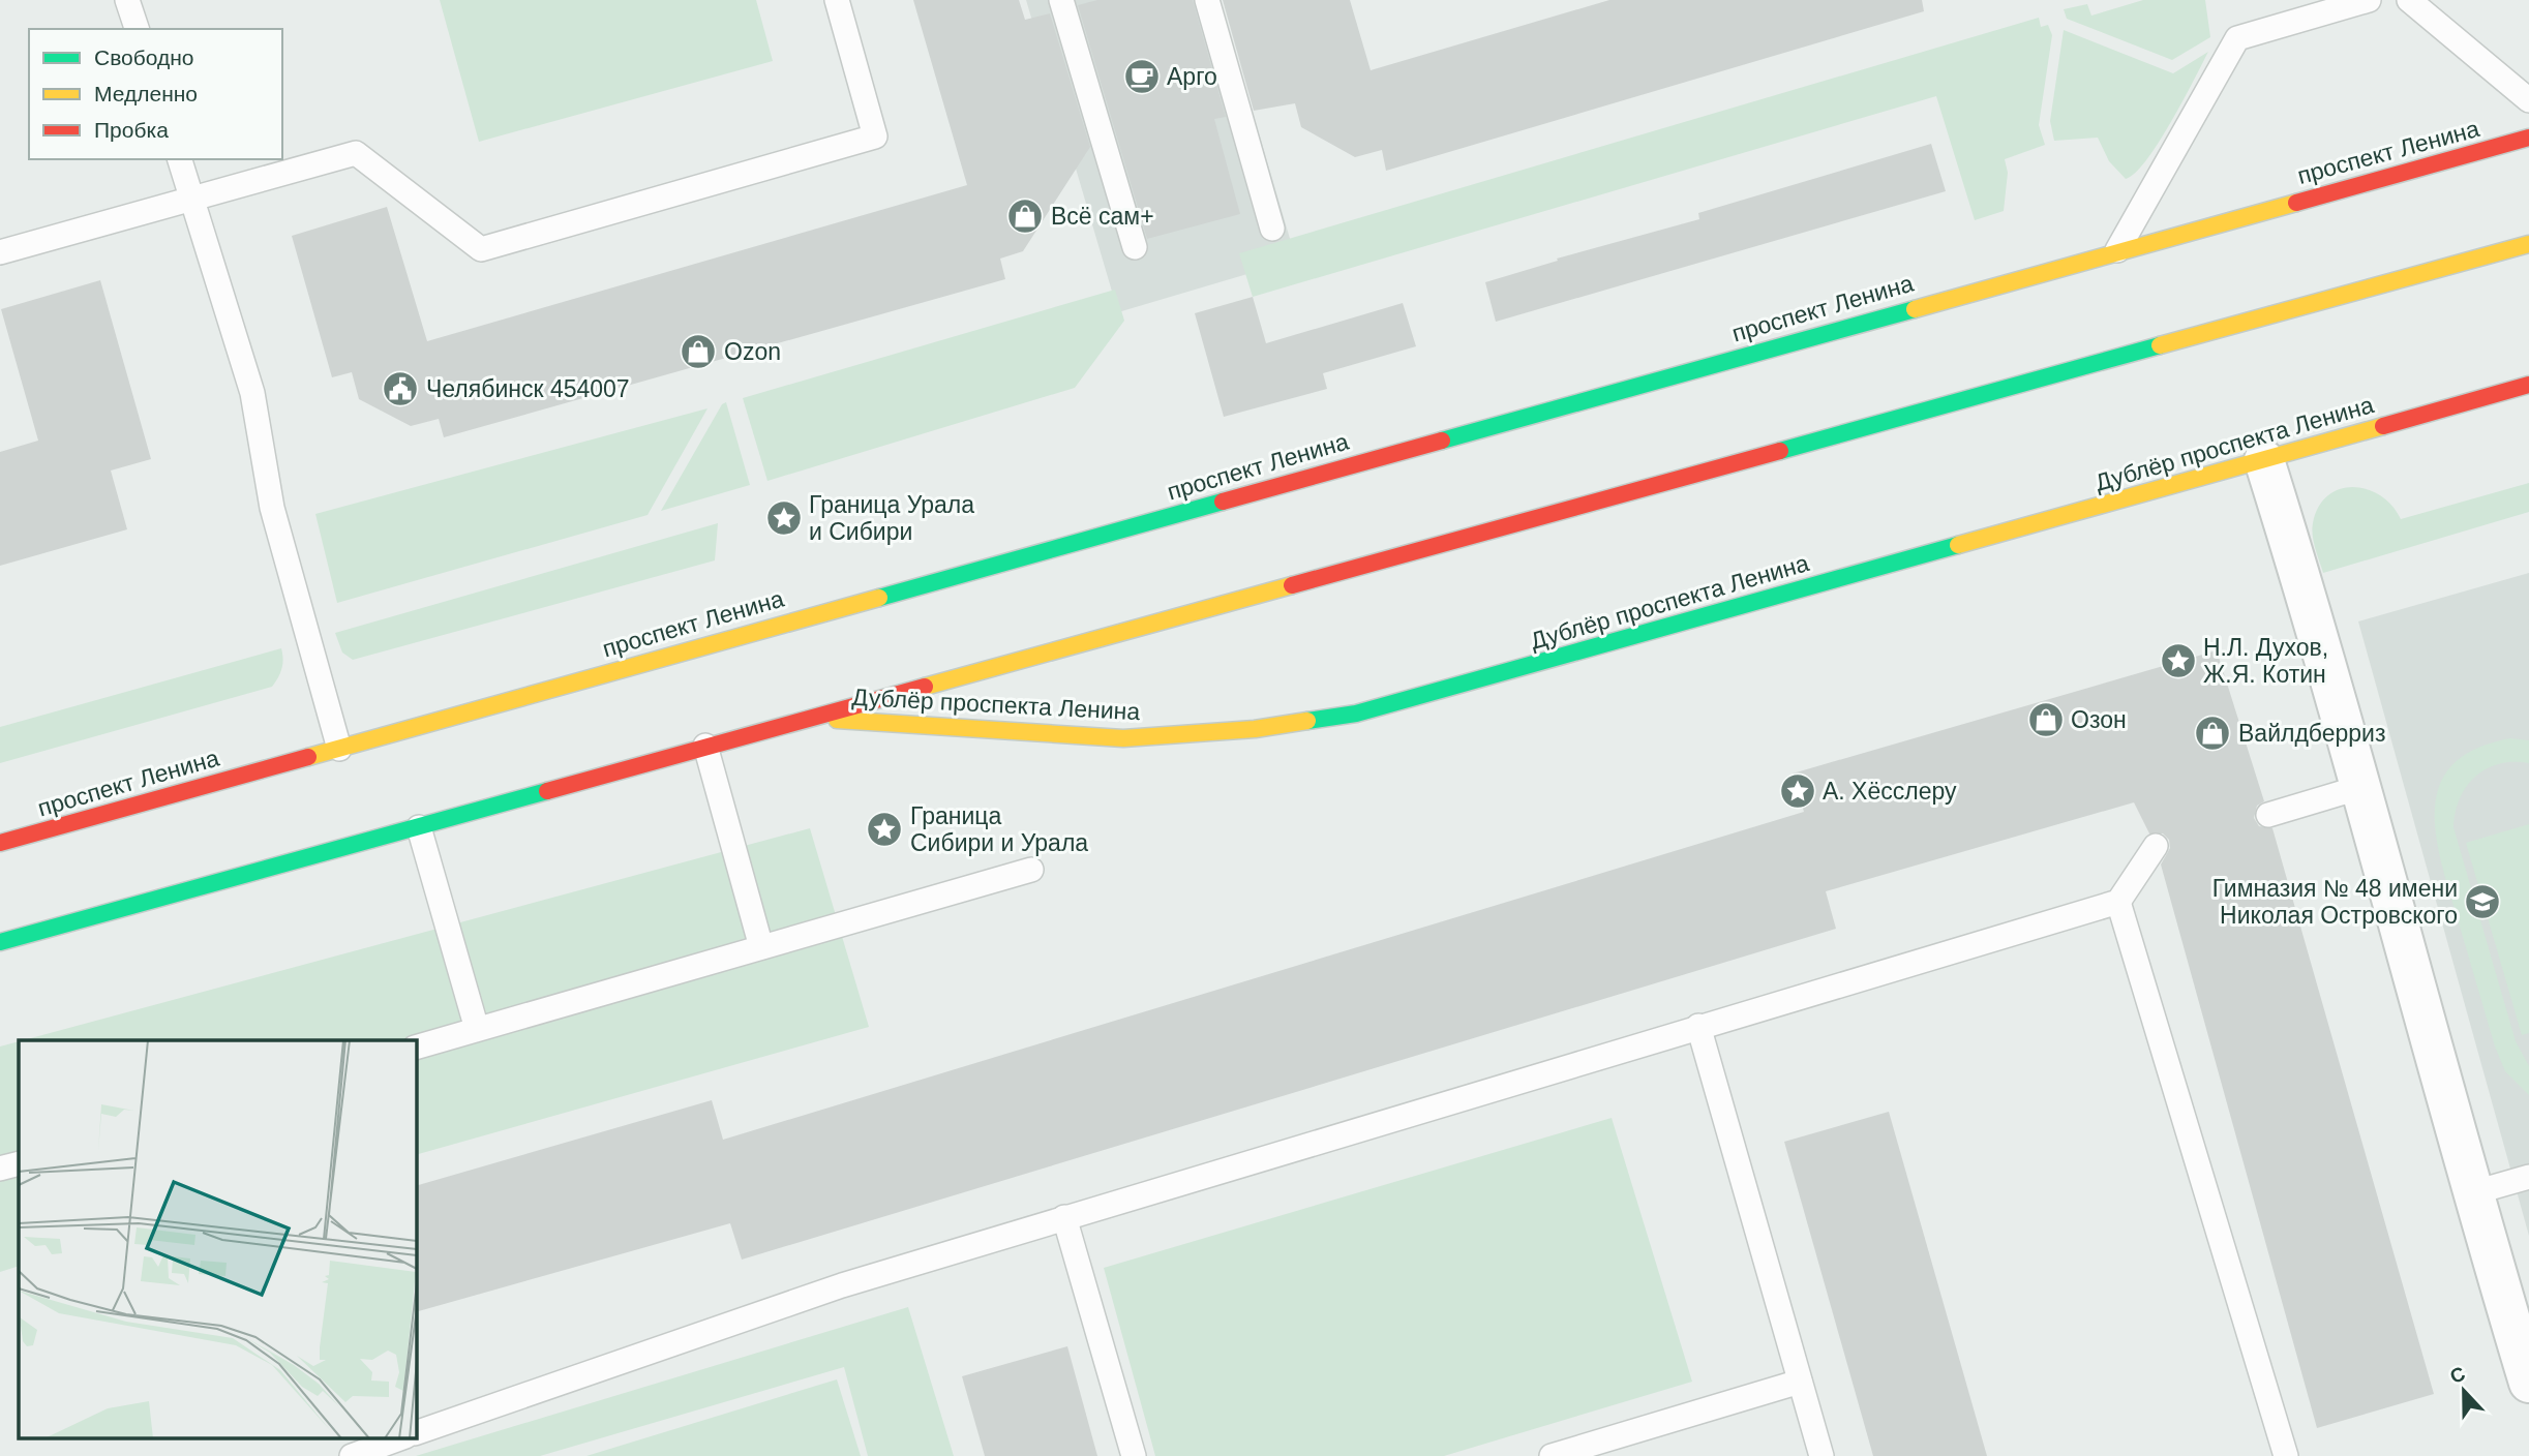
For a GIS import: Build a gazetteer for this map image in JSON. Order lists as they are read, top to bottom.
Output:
{
  "streets": {
    "main road": ["проспект Ленина", "Дублёр проспекта Ленина"]
  },
  "places": {
    "cafe": ["Арго"],
    "shop": [
      "Всё сам+",
      "Ozon",
      "Озон",
      "Вайлдберриз"
    ],
    "public building": ["Челябинск 454007"],
    "place": [
      "Граница Урала и Сибири",
      "Н.Л. Духов, Ж.Я. Котин",
      "А. Хёсслеру",
      "Граница Сибири и Урала"
    ],
    "school or university": ["Гимназия № 48 имени Николая Островского"]
  },
  "legend": ["Свободно", "Медленно", "Пробка"],
  "north": "top"
}
